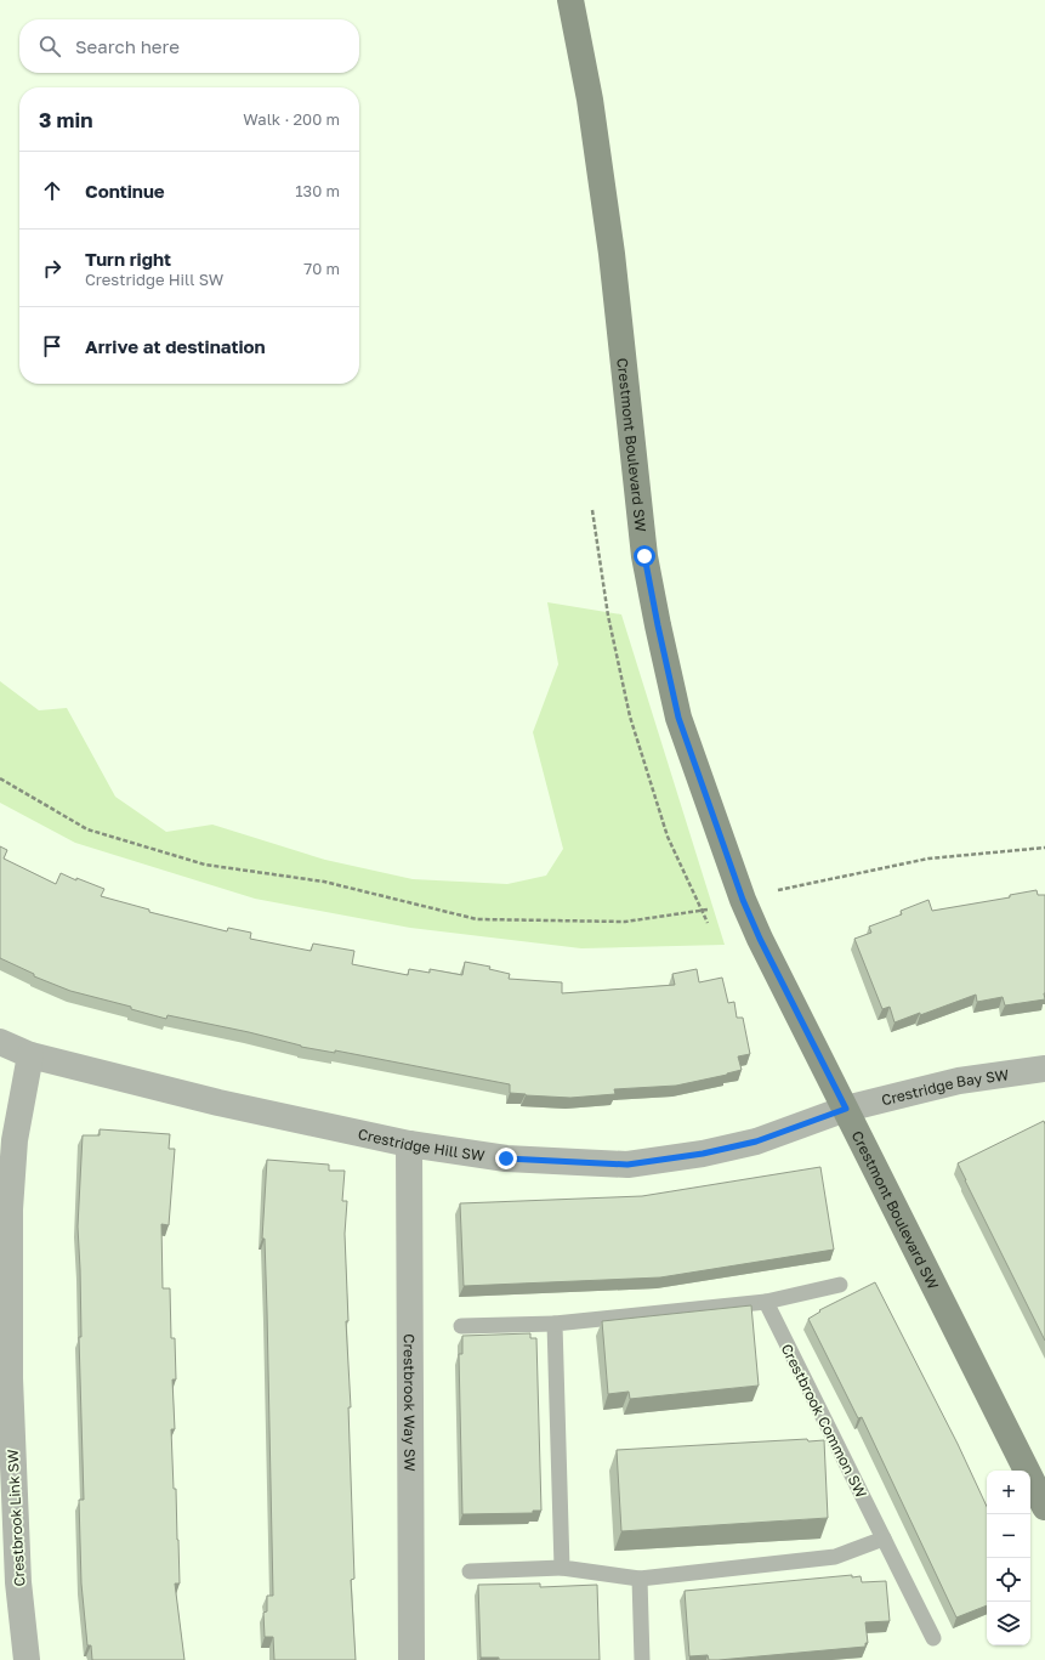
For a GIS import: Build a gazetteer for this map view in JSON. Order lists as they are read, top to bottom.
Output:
{
  "streets": {
    "street": [
      "Crestmont Boulevard SW",
      "Crestridge Bay SW",
      "Crestridge Hill SW",
      "Crestbrook Way SW",
      "Crestbrook Link SW"
    ],
    "lane": ["Crestbrook Common SW"]
  },
  "crossings": [
    ["Crestmont Boulevard SW", "Crestridge Bay SW"],
    ["Crestmont Boulevard SW", "Crestridge Hill SW"],
    ["Crestridge Bay SW", "Crestridge Hill SW"],
    ["Crestridge Hill SW", "Crestbrook Way SW"],
    ["Crestridge Hill SW", "Crestbrook Link SW"]
  ],
  "page": {
    "search": "Search here",
    "heading": ["3 min", "Walk · 200 m"],
    "list": [
      ["Continue", "130 m"],
      ["Turn right", "Crestridge Hill SW", "70 m"],
      "Arrive at destination"
    ],
    "map_buttons": ["+", "−"]
  }
}
